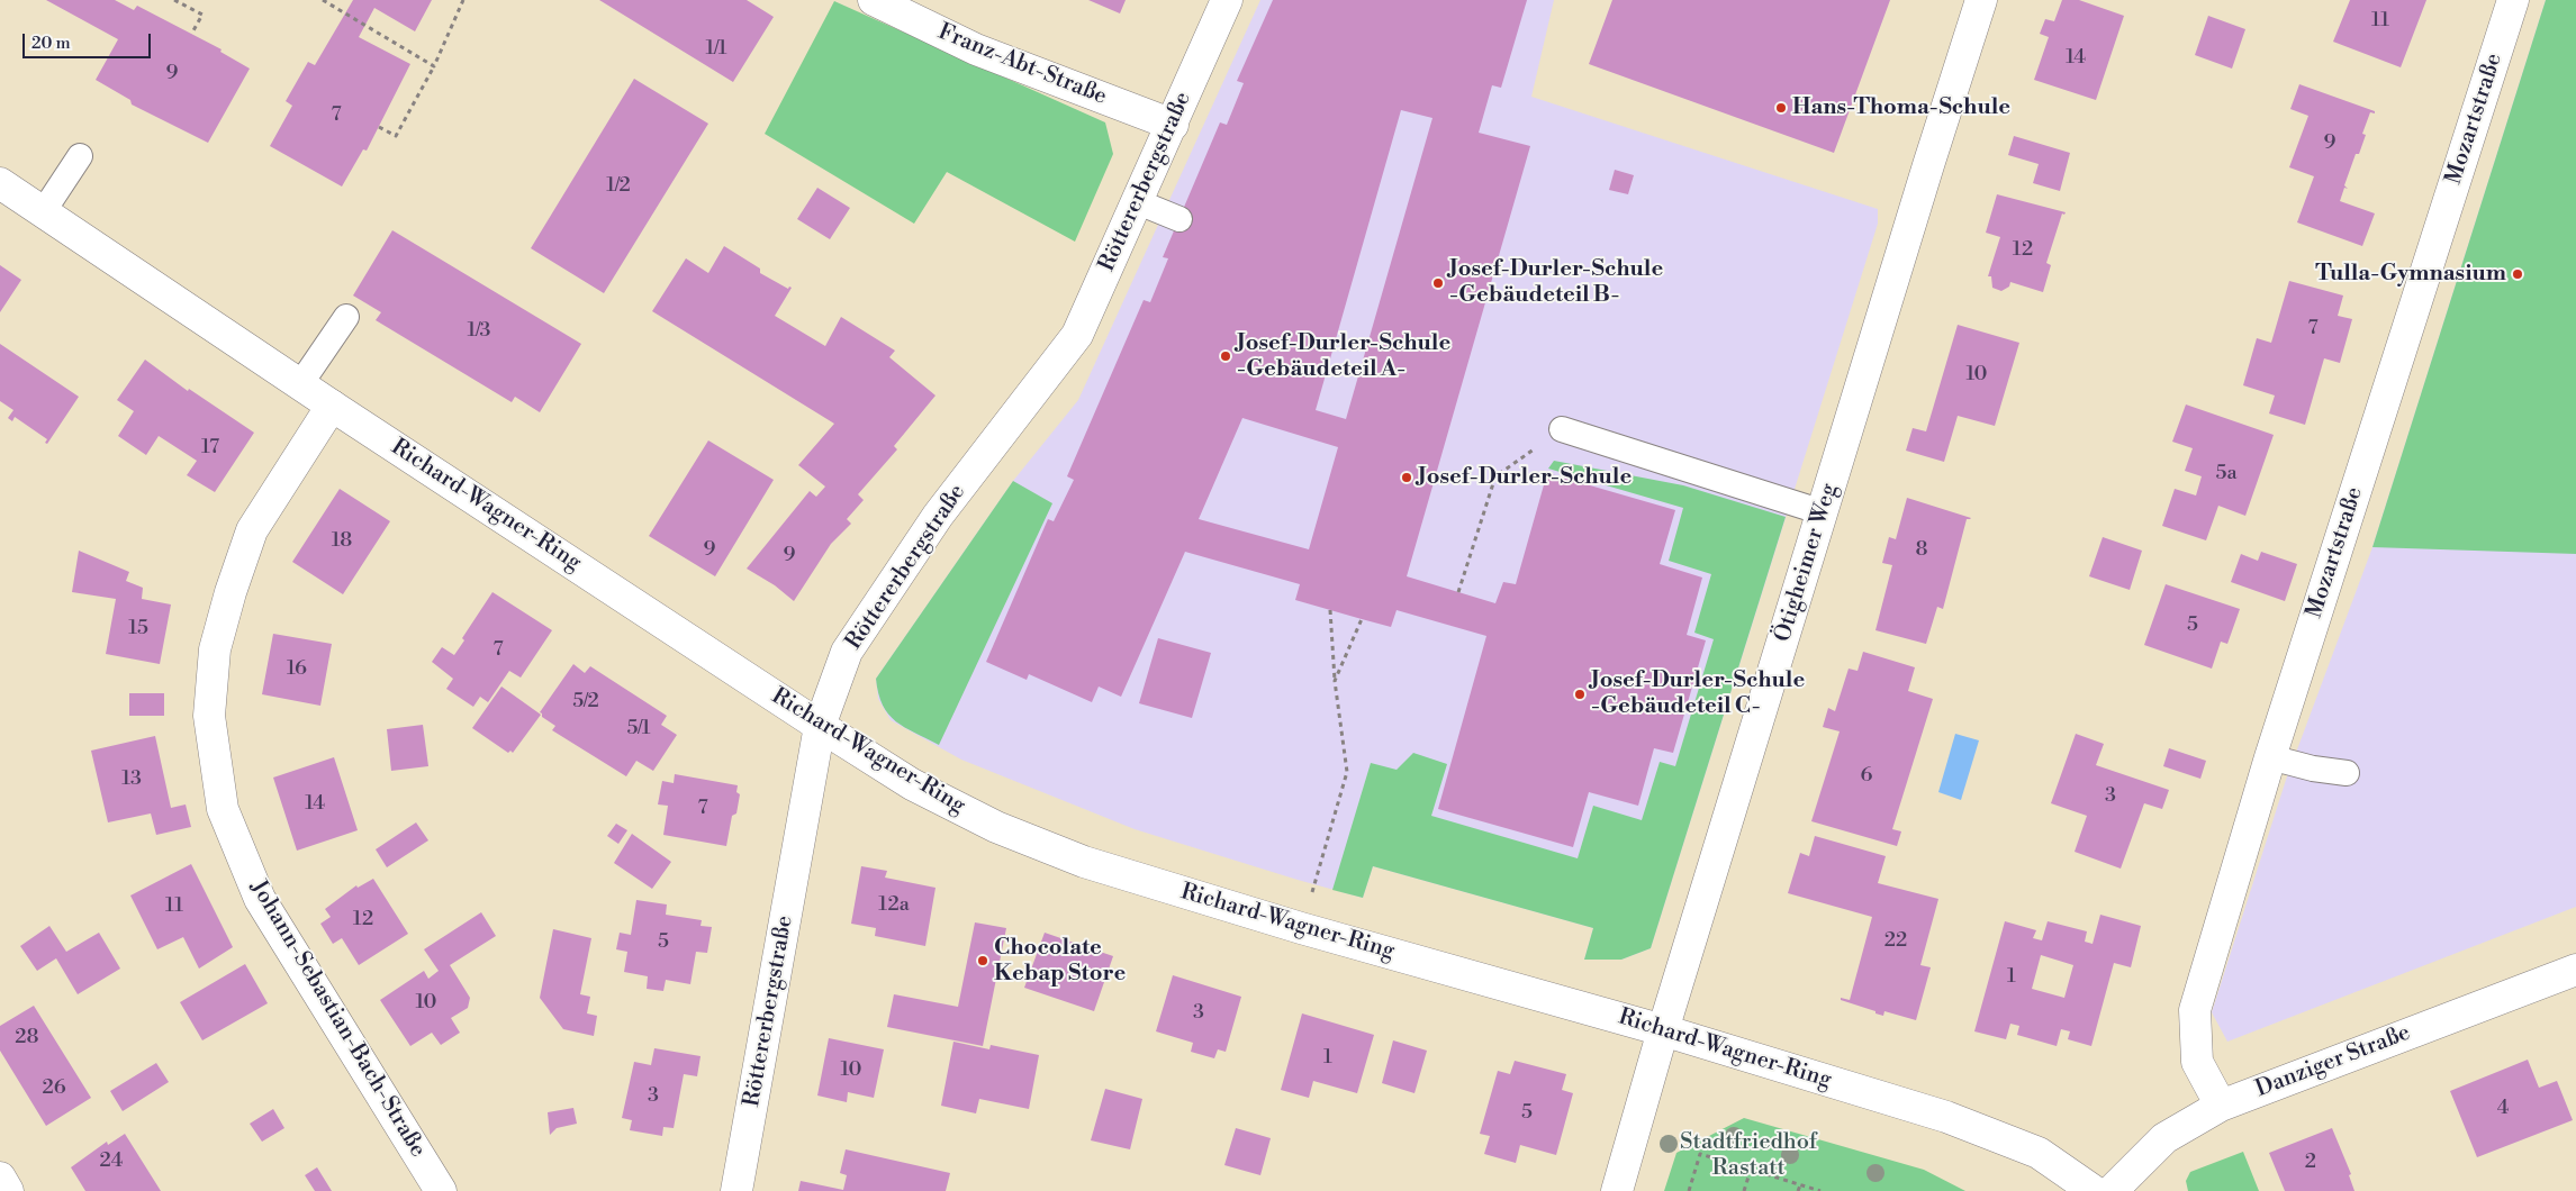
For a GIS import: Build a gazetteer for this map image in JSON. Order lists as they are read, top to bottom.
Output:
{
  "streets": {
    "street": [
      "Franz-Abt-Straße",
      "Mozartstraße",
      "Röttererbergstraße",
      "Richard-Wagner-Ring",
      "Ötigheimer Weg",
      "Johann-Sebastian-Bach-Straße",
      "Danziger Straße"
    ]
  },
  "crossings": [
    ["Franz-Abt-Straße", "Röttererbergstraße"],
    ["Mozartstraße", "Danziger Straße"],
    ["Röttererbergstraße", "Richard-Wagner-Ring"],
    ["Richard-Wagner-Ring", "Ötigheimer Weg"],
    ["Richard-Wagner-Ring", "Johann-Sebastian-Bach-Straße"]
  ],
  "parks": ["Stadtfriedhof Rastatt"],
  "places": [
    "Hans-Thoma-Schule",
    "Tulla-Gymnasium",
    "Josef-Durler-Schule -Gebäudeteil B-",
    "Josef-Durler-Schule -Gebäudeteil A-",
    "Josef-Durler-Schule",
    "Josef-Durler-Schule -Gebäudeteil C-",
    "Chocolate Kebap Store"
  ],
  "house_numbers": [
    "11",
    "1/1",
    "14",
    "9",
    "7",
    "9",
    "1/2",
    "12",
    "7",
    "1/3",
    "10",
    "17",
    "5a",
    "18",
    "9",
    "8",
    "9",
    "5",
    "15",
    "7",
    "16",
    "5/2",
    "5/1",
    "6",
    "13",
    "3",
    "14",
    "7",
    "12a",
    "11",
    "12",
    "22",
    "5",
    "1",
    "10",
    "3",
    "28",
    "1",
    "10",
    "26",
    "3",
    "4",
    "5",
    "24",
    "2"
  ],
  "scale_bar": "20 m"
}
